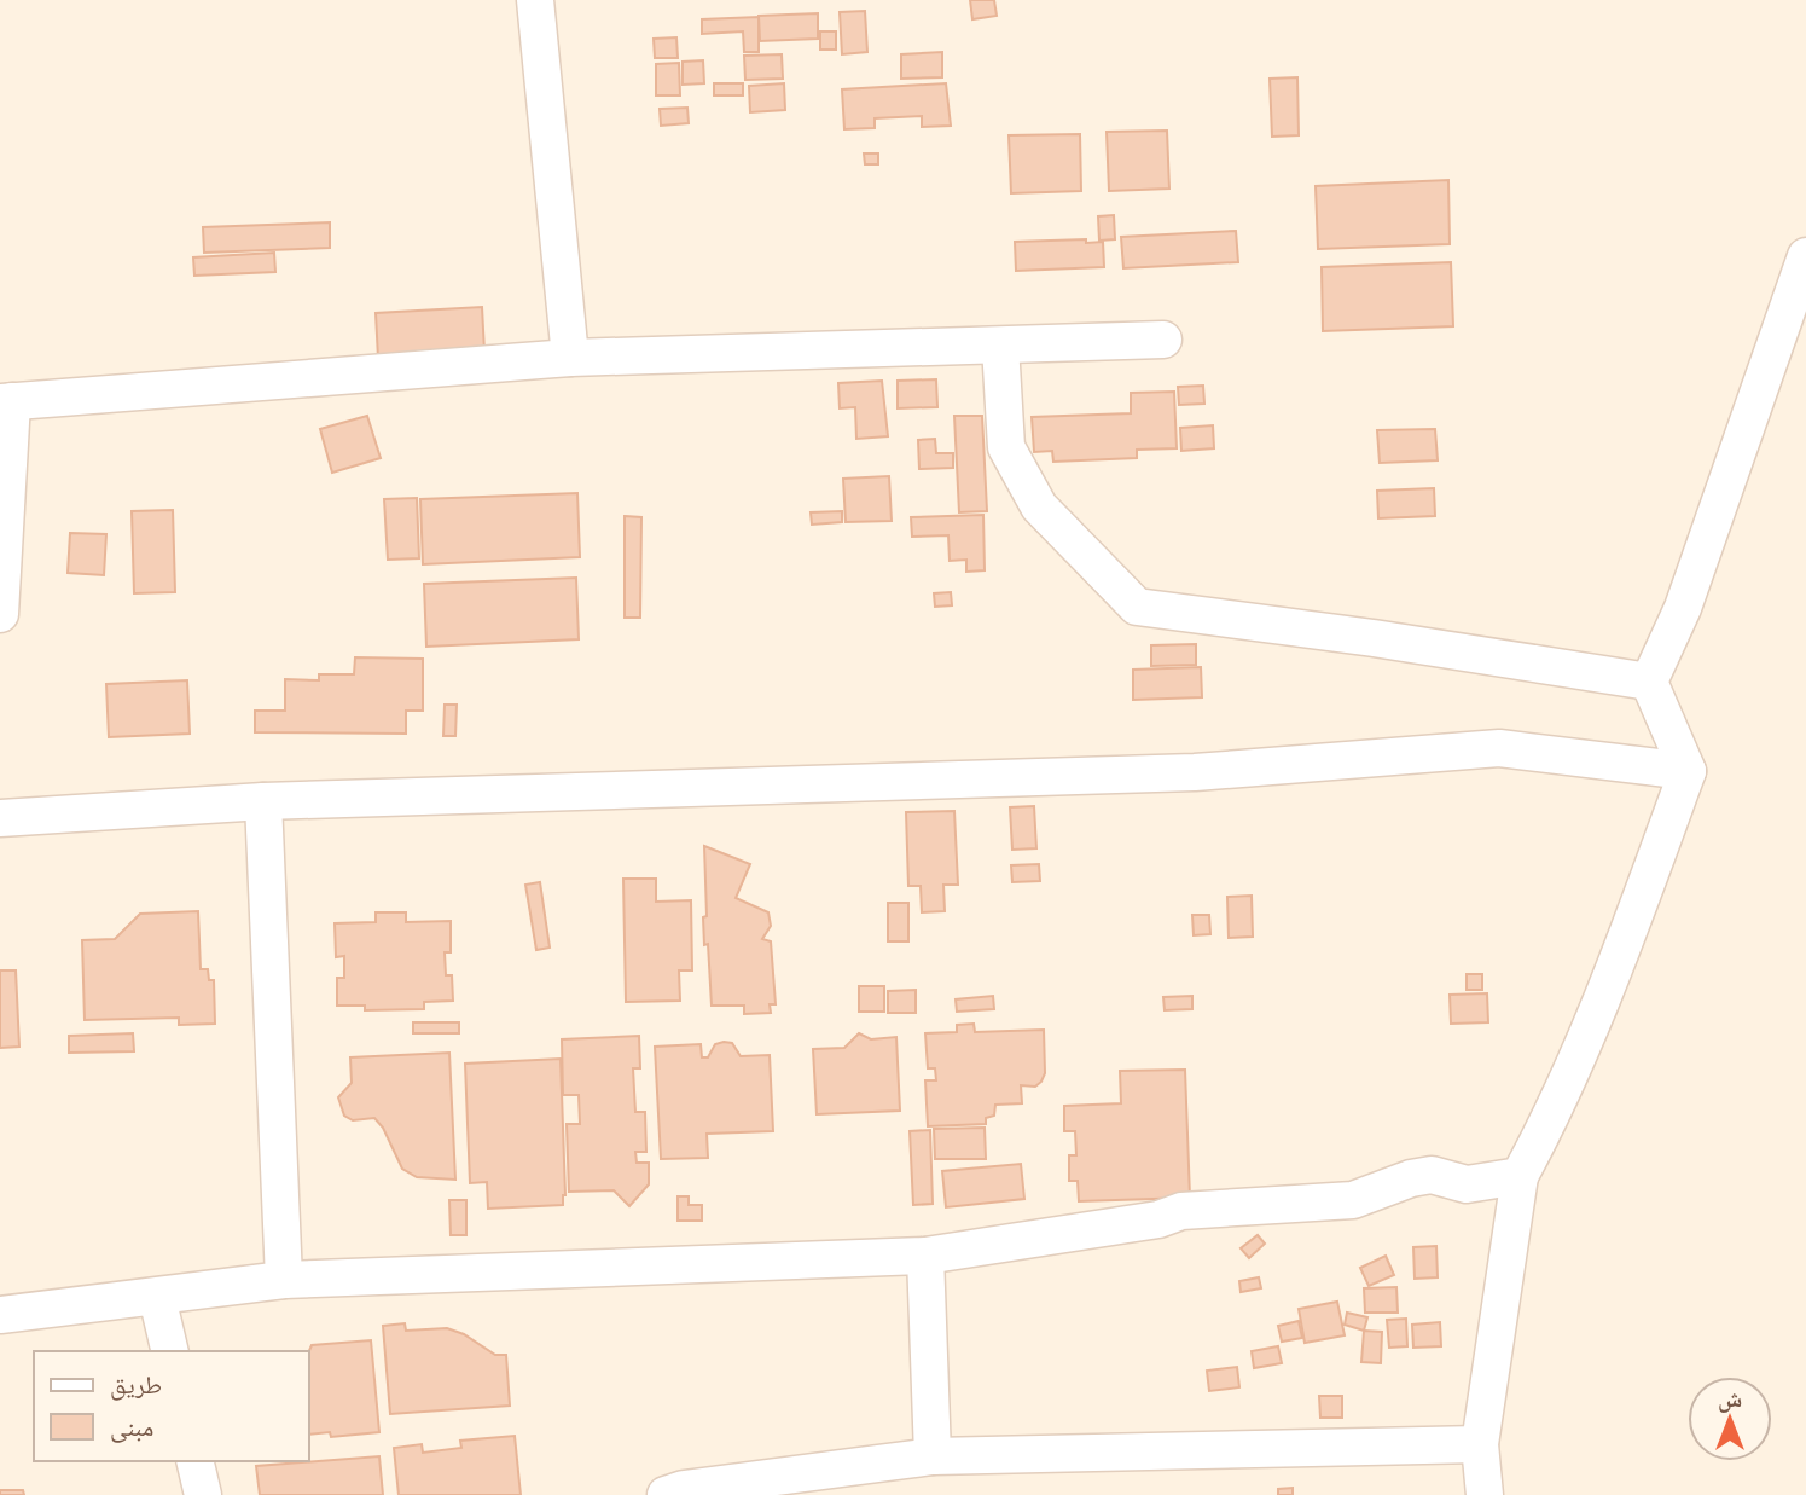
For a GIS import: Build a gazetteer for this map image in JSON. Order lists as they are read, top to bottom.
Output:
{
  "legend": ["طريق", "مبنى"],
  "north": "top"
}
